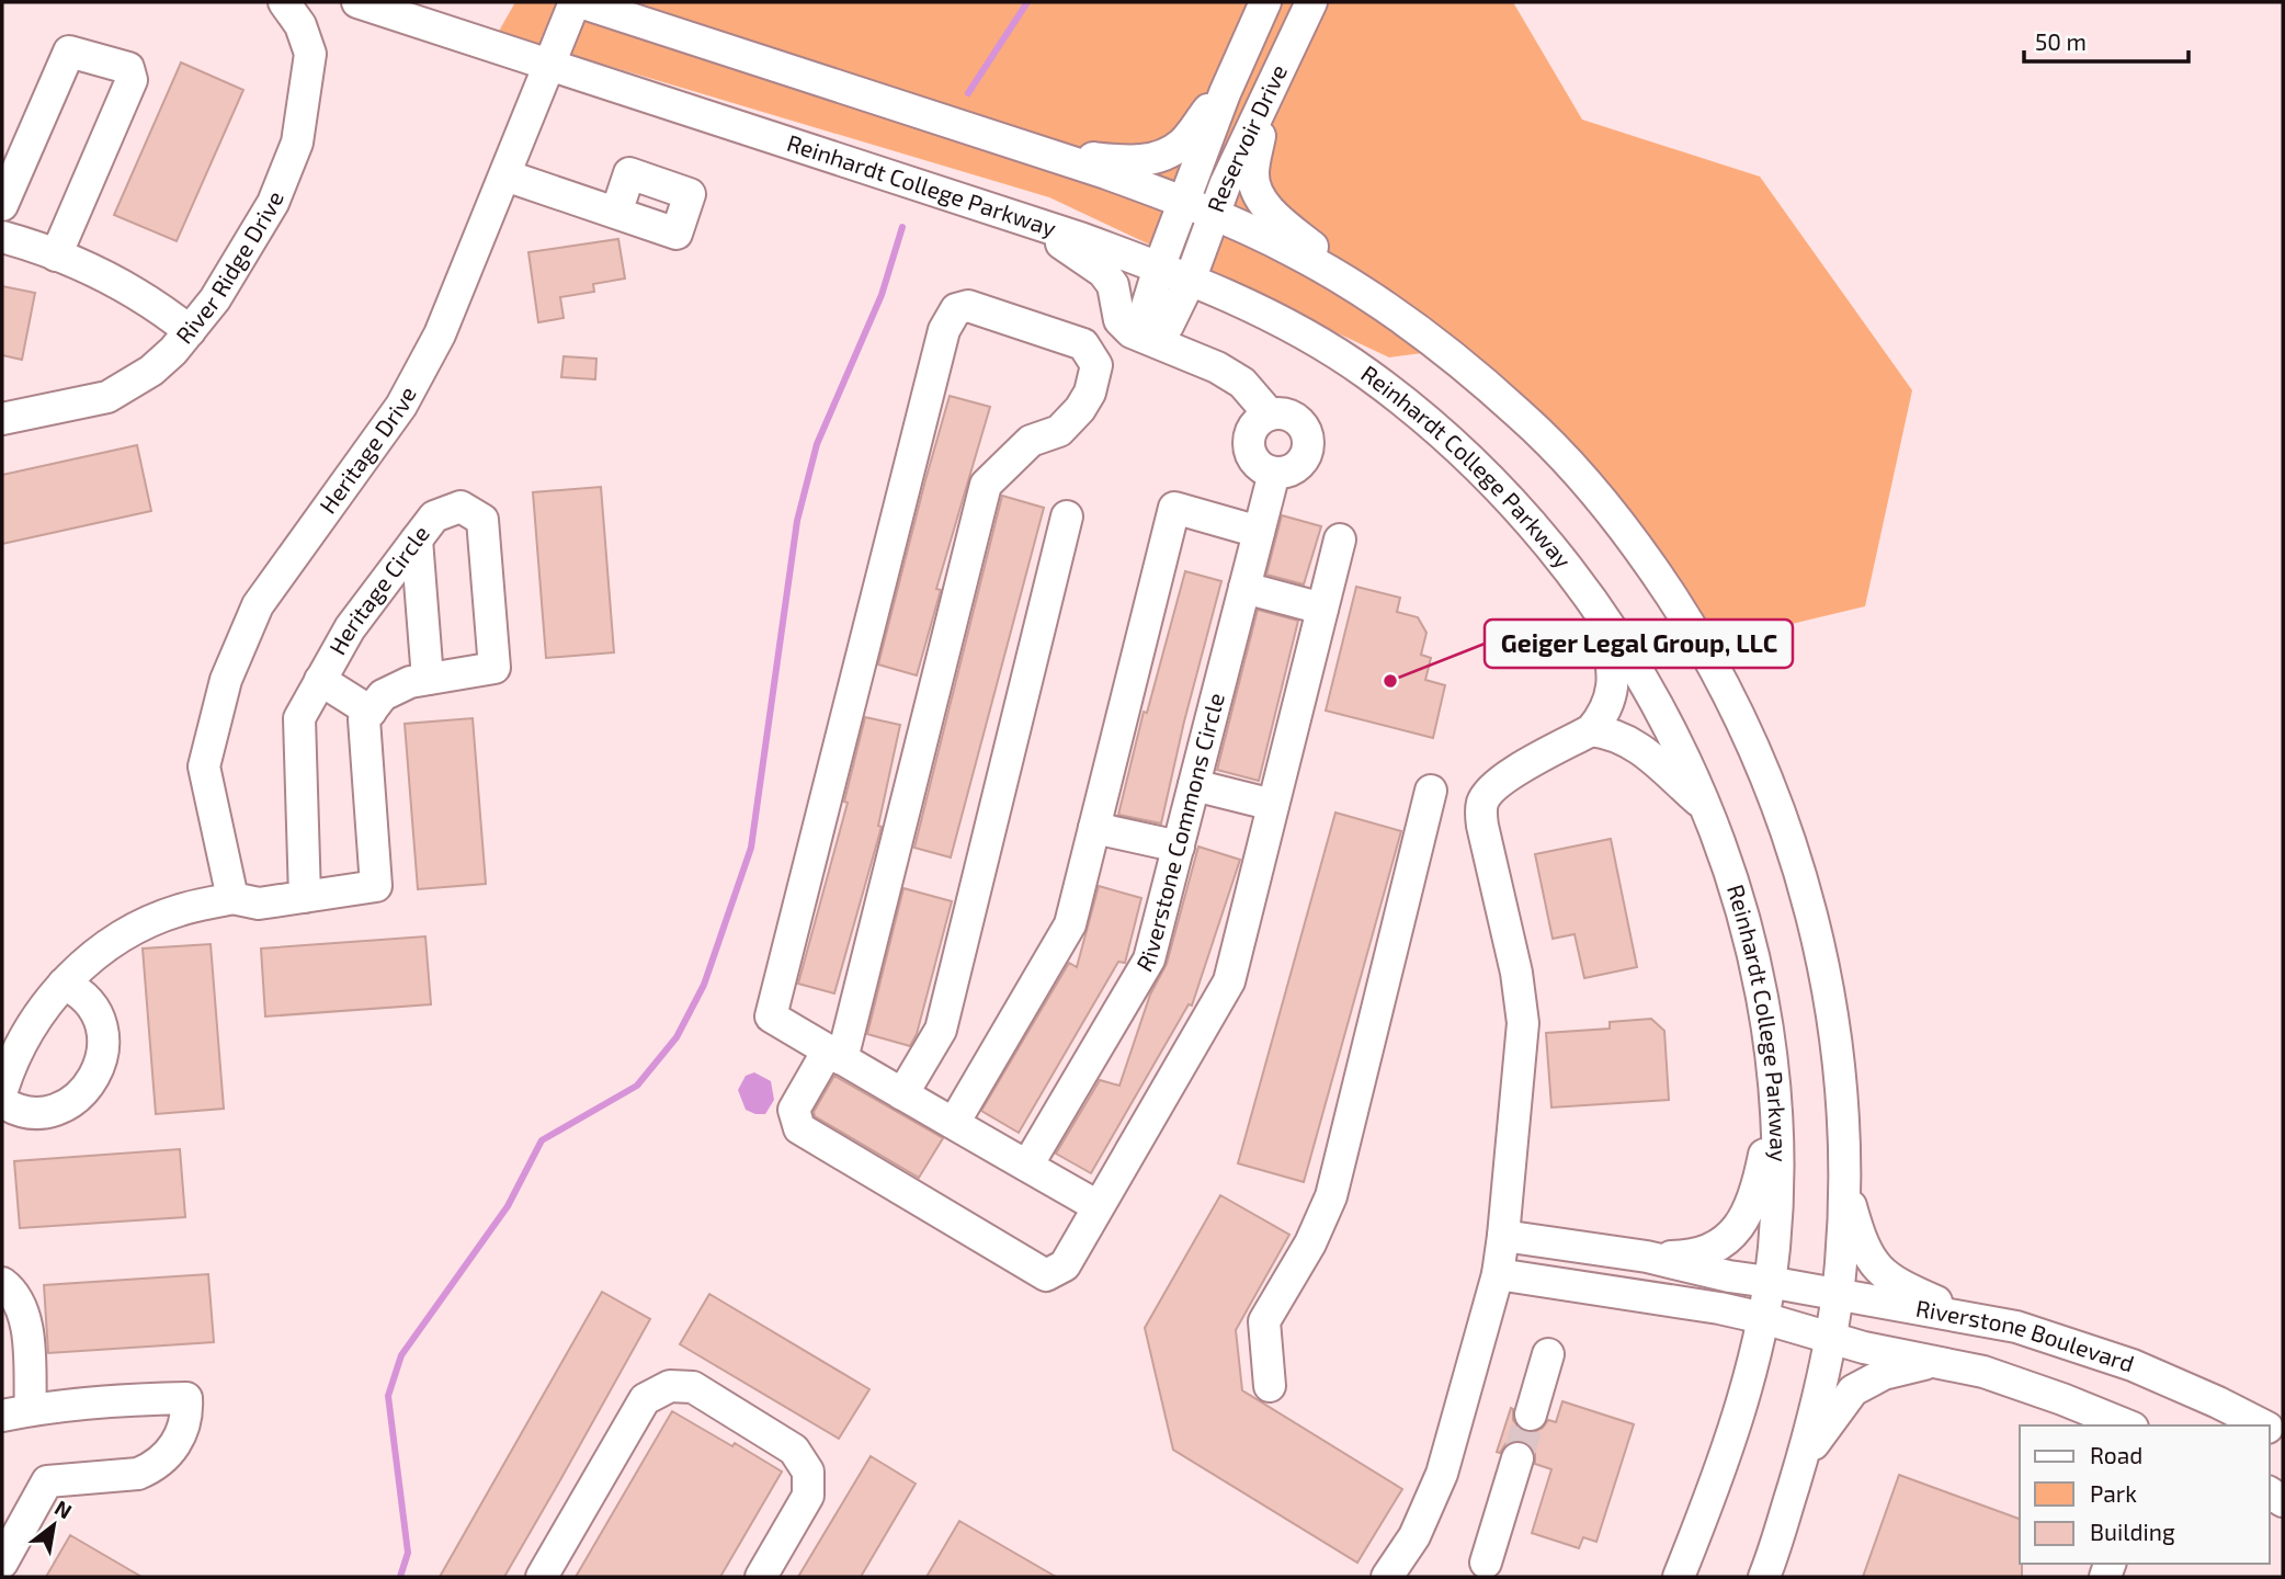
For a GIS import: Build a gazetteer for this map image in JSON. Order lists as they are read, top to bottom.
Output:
{
  "streets": {
    "street": [
      "Reservoir Drive",
      "Reinhardt College Parkway",
      "River Ridge Drive",
      "Heritage Drive",
      "Heritage Circle",
      "Riverstone Commons Circle",
      "Riverstone Boulevard"
    ]
  },
  "crossings": [
    ["Reservoir Drive", "Reinhardt College Parkway"],
    ["Reinhardt College Parkway", "Heritage Drive"],
    ["Reinhardt College Parkway", "Riverstone Boulevard"]
  ],
  "places": ["Geiger Legal Group, LLC"],
  "legend": ["Road", "Park", "Building"],
  "scale_bar": "50 m",
  "north": "top right"
}
